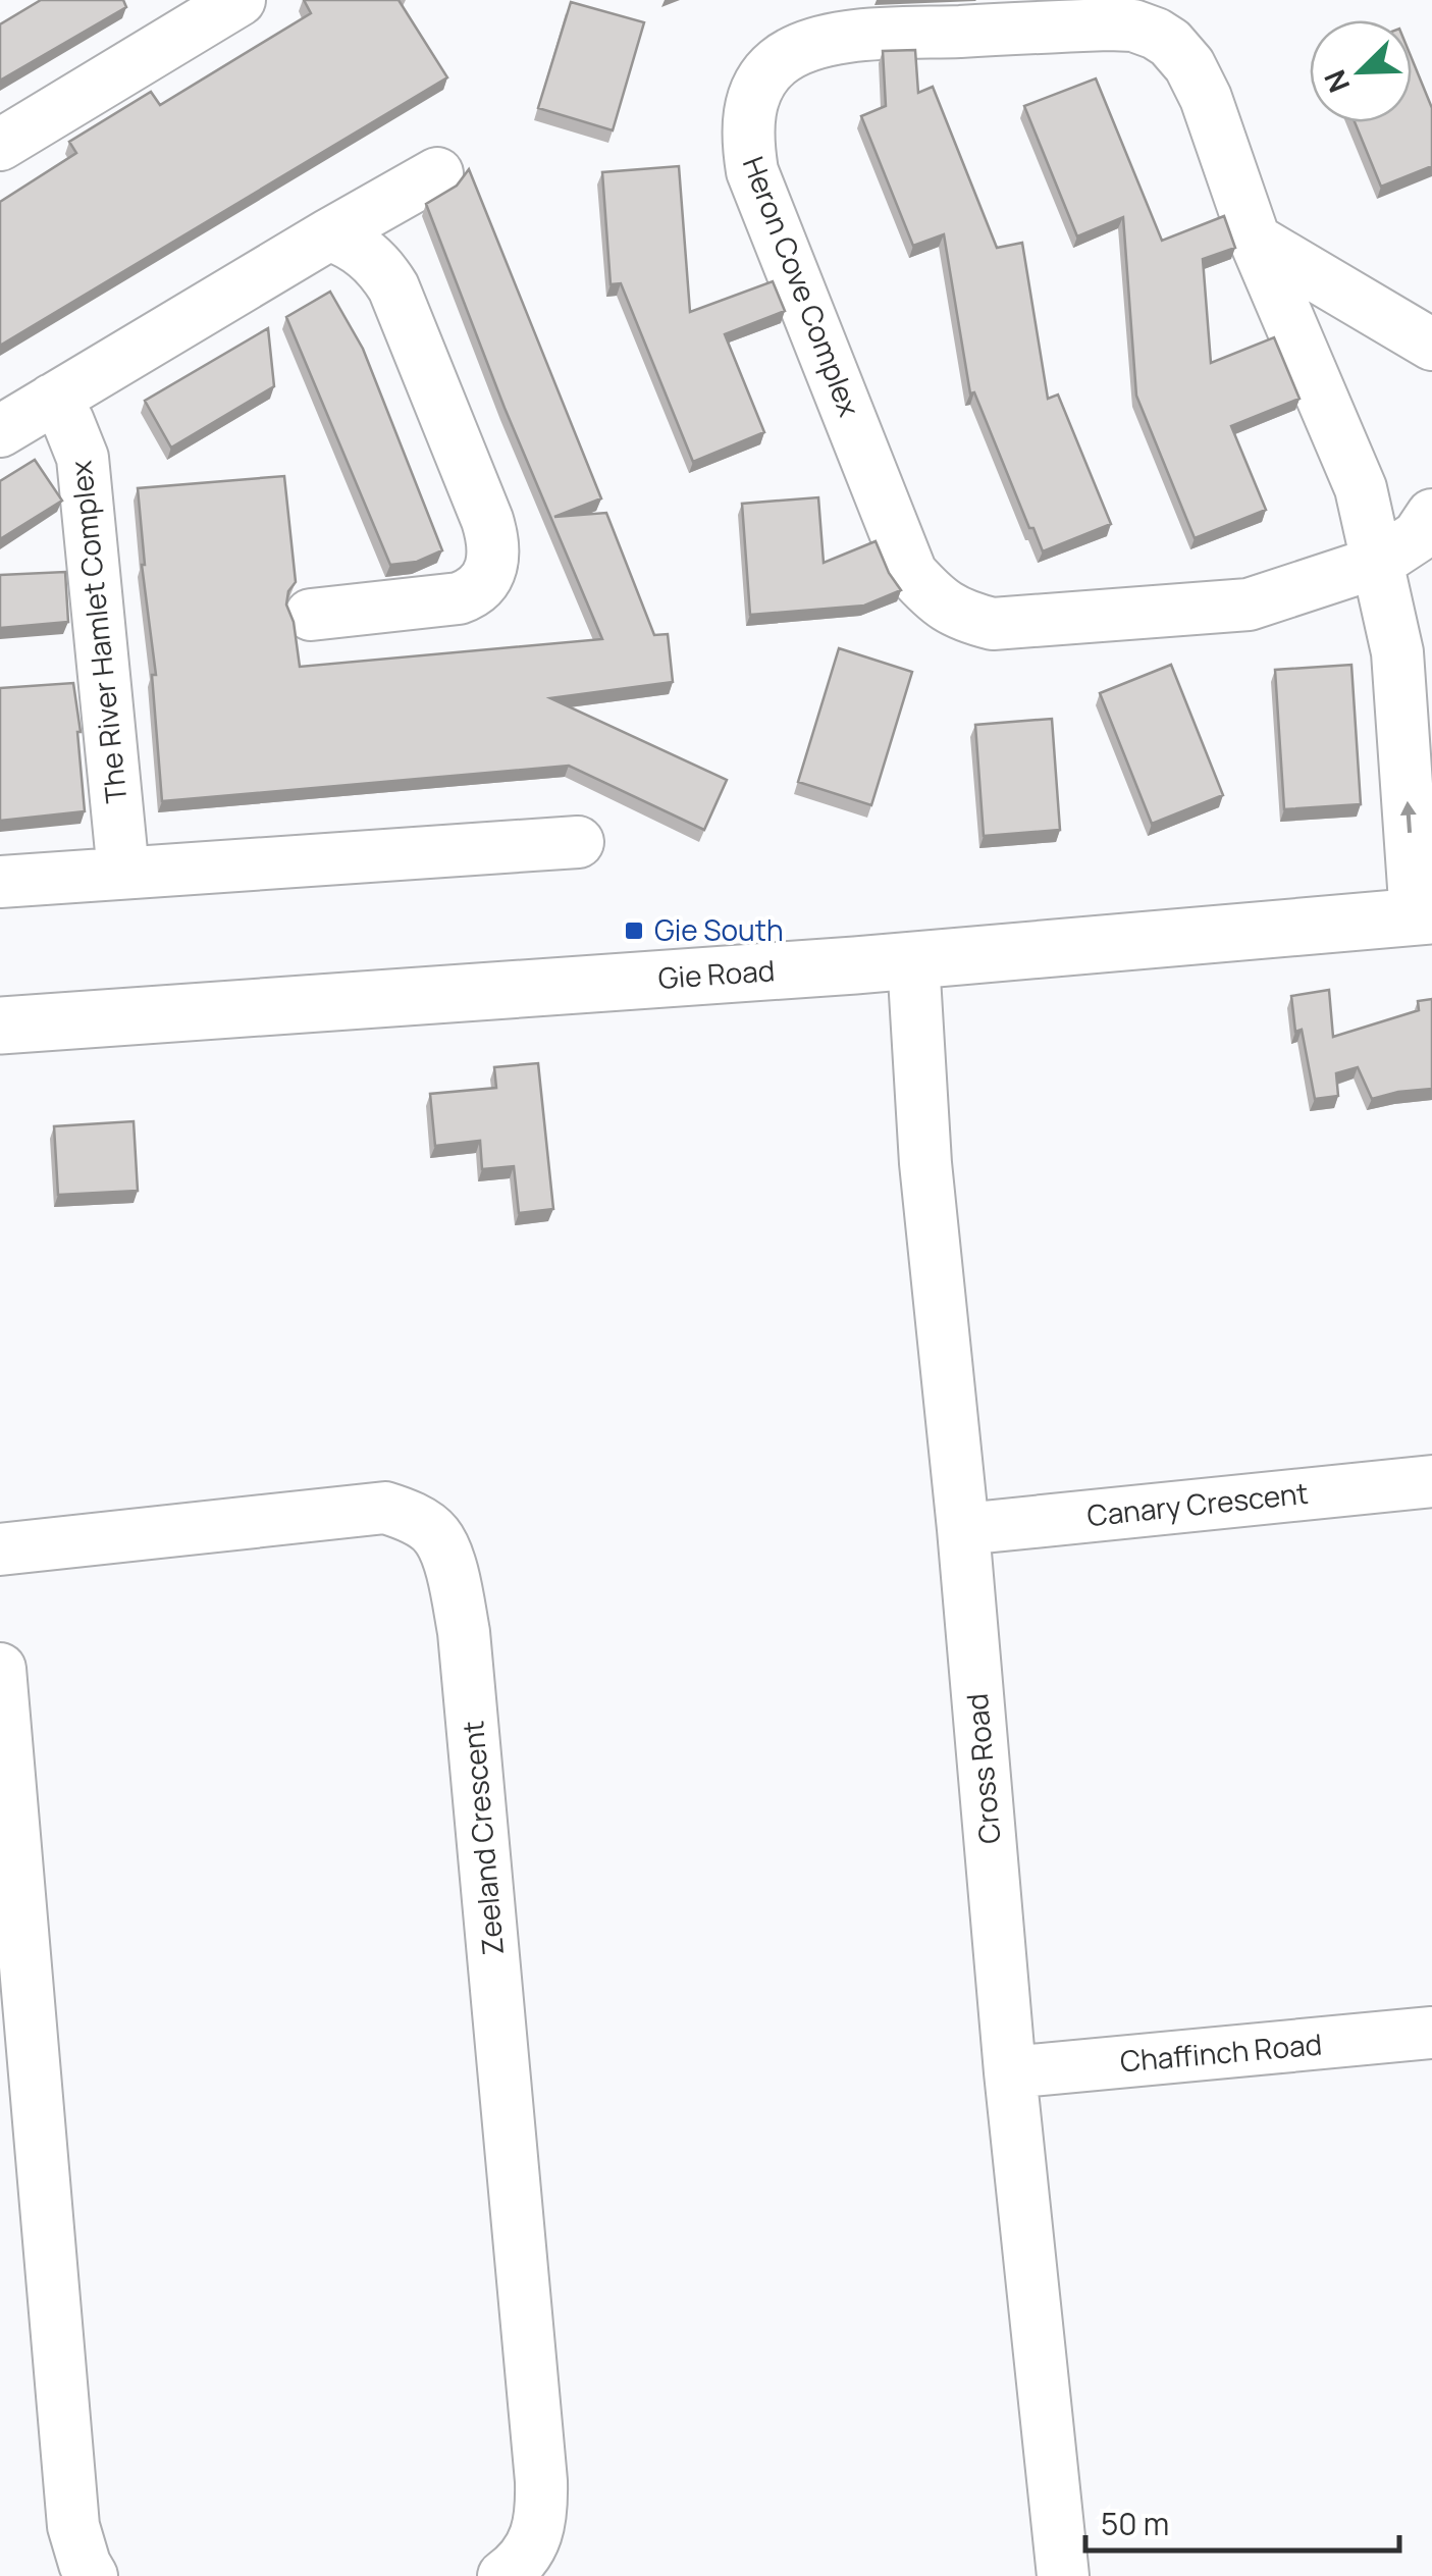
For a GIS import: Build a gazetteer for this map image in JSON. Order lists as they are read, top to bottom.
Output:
{
  "streets": {
    "street": [
      "Heron Cove Complex",
      "The River Hamlet Complex",
      "Gie Road",
      "Canary Crescent",
      "Cross Road",
      "Zeeland Crescent",
      "Chaffinch Road"
    ]
  },
  "crossings": [
    ["Gie Road", "Cross Road"],
    ["Canary Crescent", "Cross Road"],
    ["Cross Road", "Chaffinch Road"]
  ],
  "places": {
    "transit": ["Gie South"]
  },
  "scale_bar": "50 m",
  "north": "bottom left"
}
